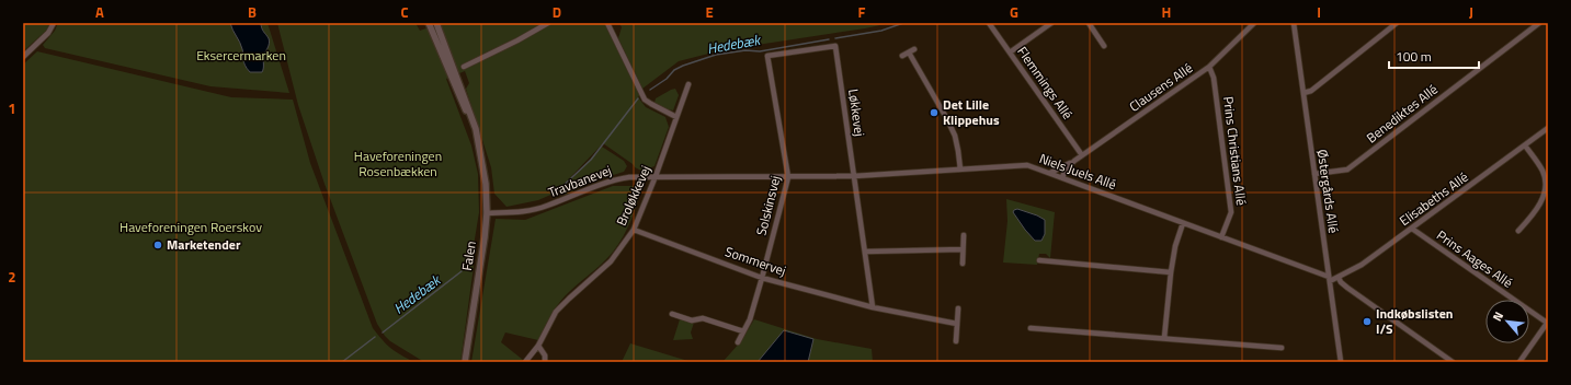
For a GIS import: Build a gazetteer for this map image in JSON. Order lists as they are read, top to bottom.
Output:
{
  "streets": {
    "street": [
      "Flemmings Allé",
      "Clausens Allé",
      "Løkkevej",
      "Benediktes Allé",
      "Prins Christians Allé",
      "Niels Juels Allé",
      "Travbanevej",
      "Østergårds Allé",
      "Broløkkevej",
      "Elisabeths Allé",
      "Solskinsvej",
      "Falen",
      "Prins Aages Allé",
      "Sommervej"
    ]
  },
  "crossings": [
    ["Flemmings Allé", "Clausens Allé"],
    ["Clausens Allé", "Prins Christians Allé"],
    ["Clausens Allé", "Niels Juels Allé"],
    ["Løkkevej", "Niels Juels Allé"],
    ["Løkkevej", "Solskinsvej"],
    ["Løkkevej", "Sommervej"],
    ["Benediktes Allé", "Østergårds Allé"],
    ["Prins Christians Allé", "Niels Juels Allé"],
    ["Niels Juels Allé", "Travbanevej"],
    ["Niels Juels Allé", "Østergårds Allé"],
    ["Niels Juels Allé", "Elisabeths Allé"],
    ["Niels Juels Allé", "Solskinsvej"],
    ["Travbanevej", "Broløkkevej"],
    ["Travbanevej", "Solskinsvej"],
    ["Travbanevej", "Falen"],
    ["Østergårds Allé", "Elisabeths Allé"],
    ["Broløkkevej", "Sommervej"],
    ["Elisabeths Allé", "Prins Aages Allé"],
    ["Solskinsvej", "Sommervej"]
  ],
  "water": ["Hedebæk"],
  "parks": ["Eksercermarken", "Haveforeningen Rosenbækken", "Haveforeningen Roerskov"],
  "places": ["Det Lille Klippehus", "Marketender", "Indkøbslisten I/S"],
  "scale_bar": "100 m",
  "north": "top left",
  "grid": {
    "columns": [
      "A",
      "B",
      "C",
      "D",
      "E",
      "F",
      "G",
      "H",
      "I",
      "J"
    ],
    "rows": ["1", "2"]
  }
}
